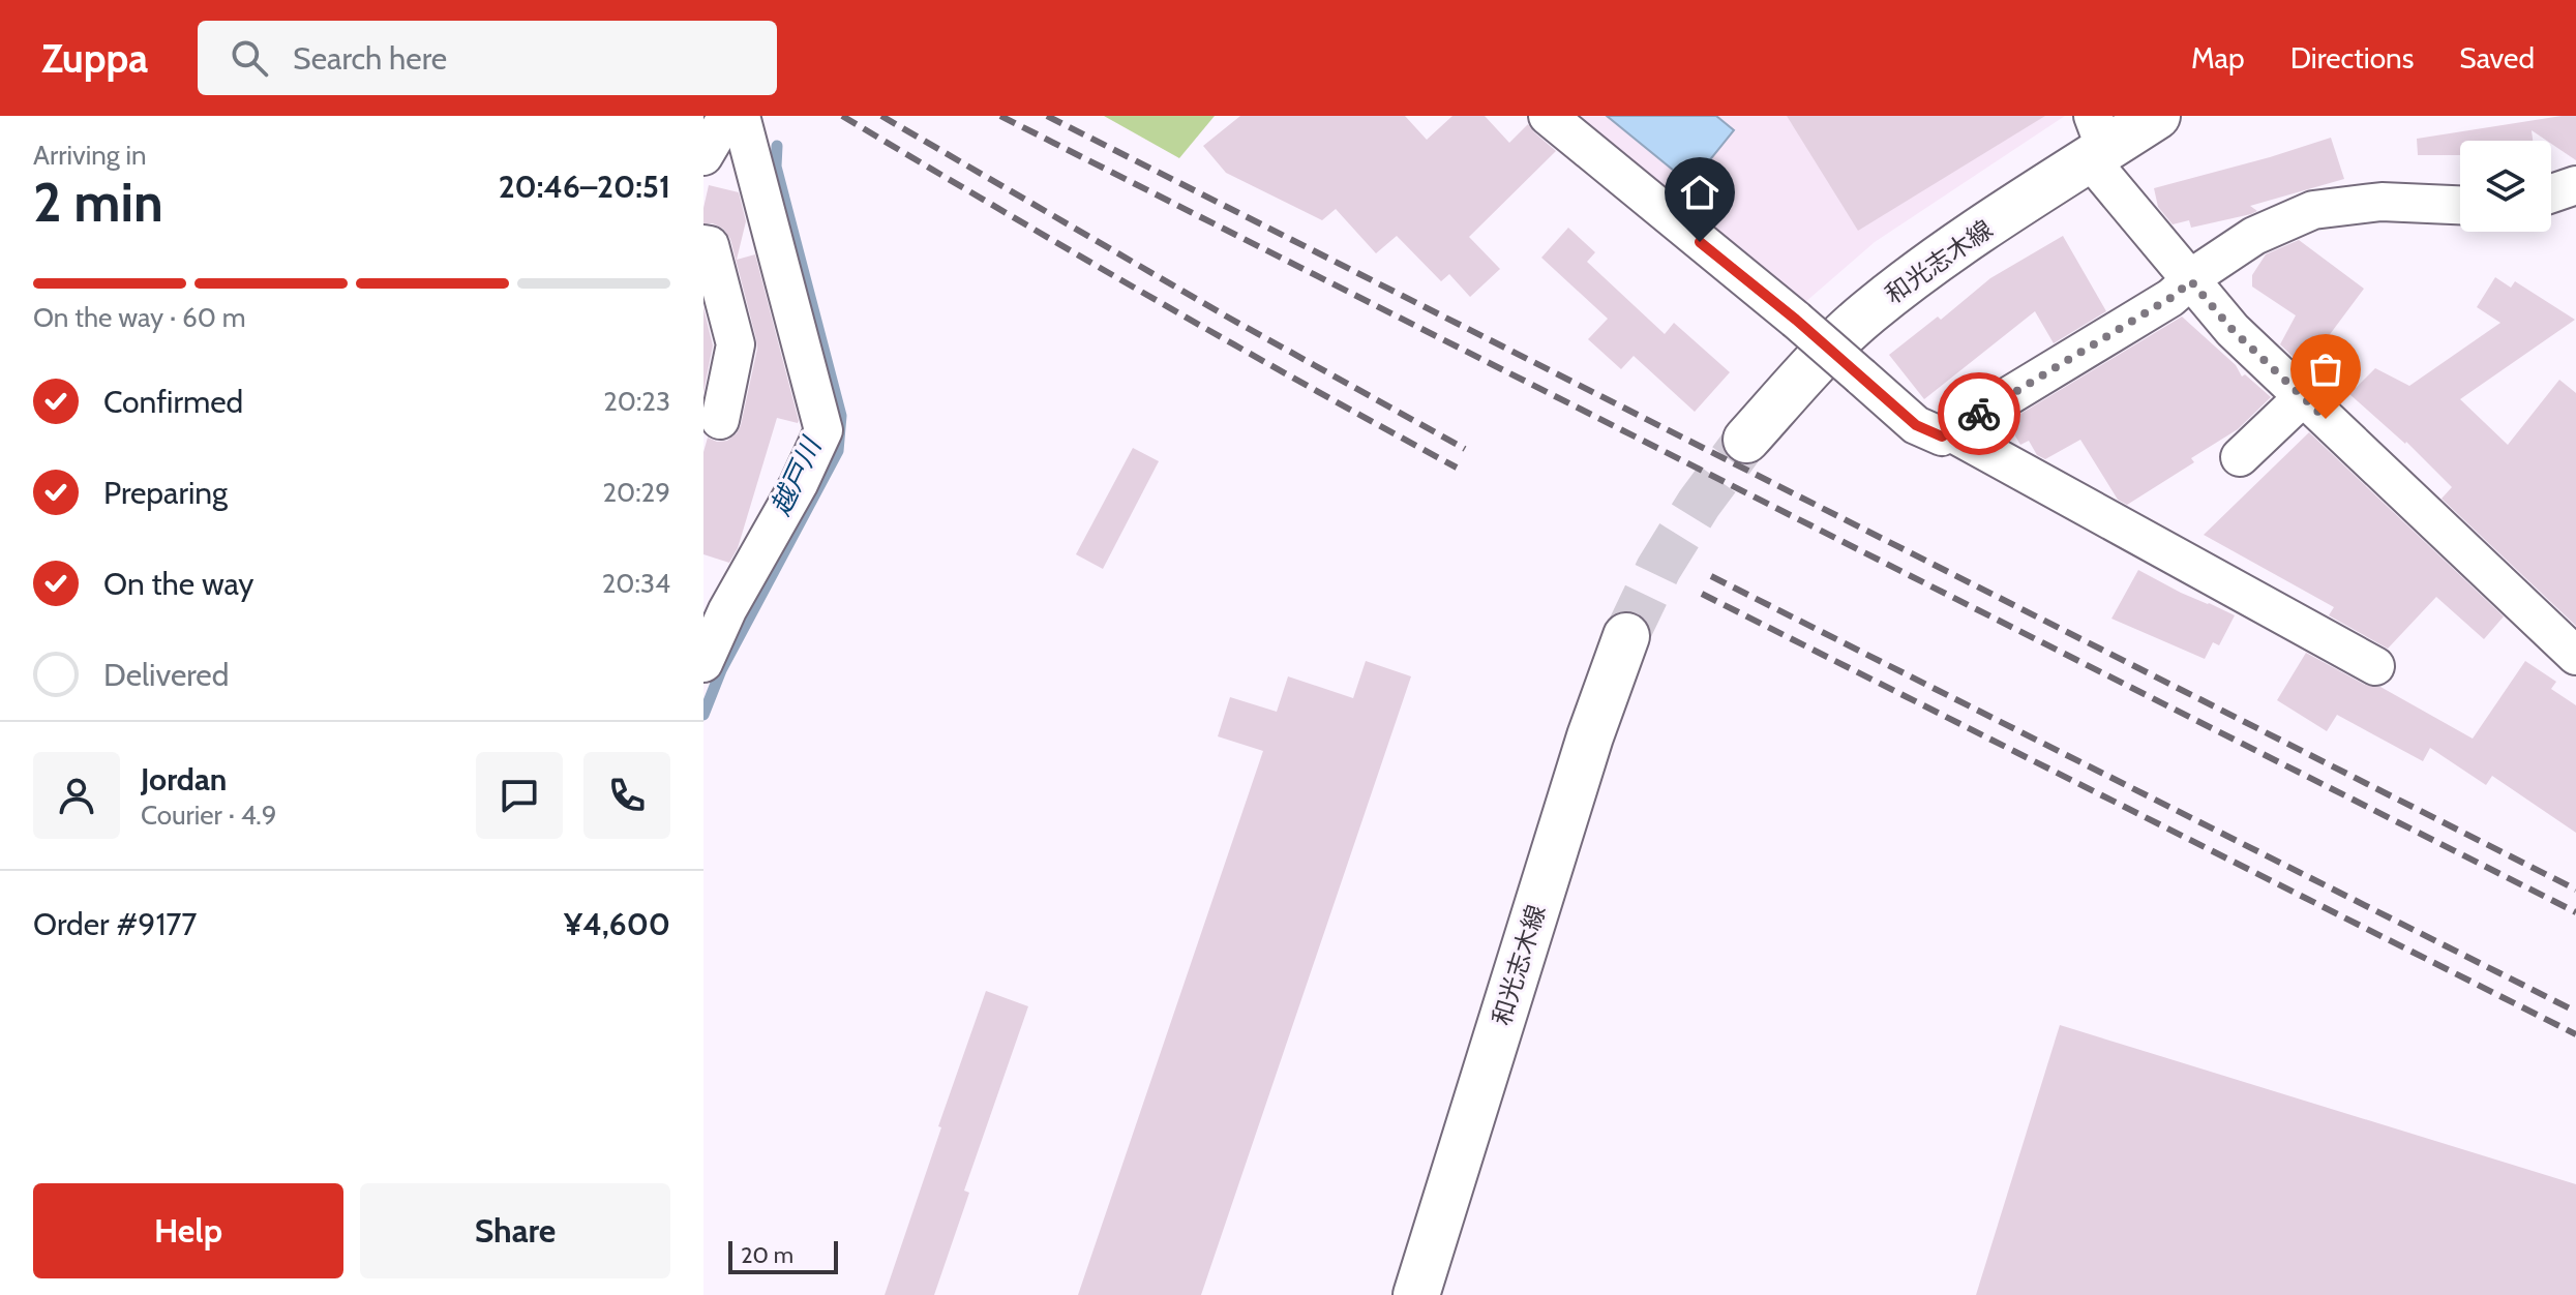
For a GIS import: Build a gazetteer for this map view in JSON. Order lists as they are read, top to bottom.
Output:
{
  "streets": {
    "main road": ["和光志木線"]
  },
  "water": ["越戸川"],
  "scale_bar": "20 m",
  "page": {
    "header": "Zuppa",
    "search": "Search here",
    "nav": ["Map", "Directions", "Saved"],
    "heading": ["2 min", "Arriving in", "20:46–20:51"],
    "panel": [
      "Jordan",
      "Courier · 4.9",
      "Order #9177",
      "¥4,600"
    ],
    "bar": "On the way · 60 m",
    "list": [
      ["Confirmed", "20:23"],
      ["Preparing", "20:29"],
      ["On the way", "20:34"],
      "Delivered"
    ],
    "buttons": ["Help", "Share"],
    "scale": "20 m"
  }
}
